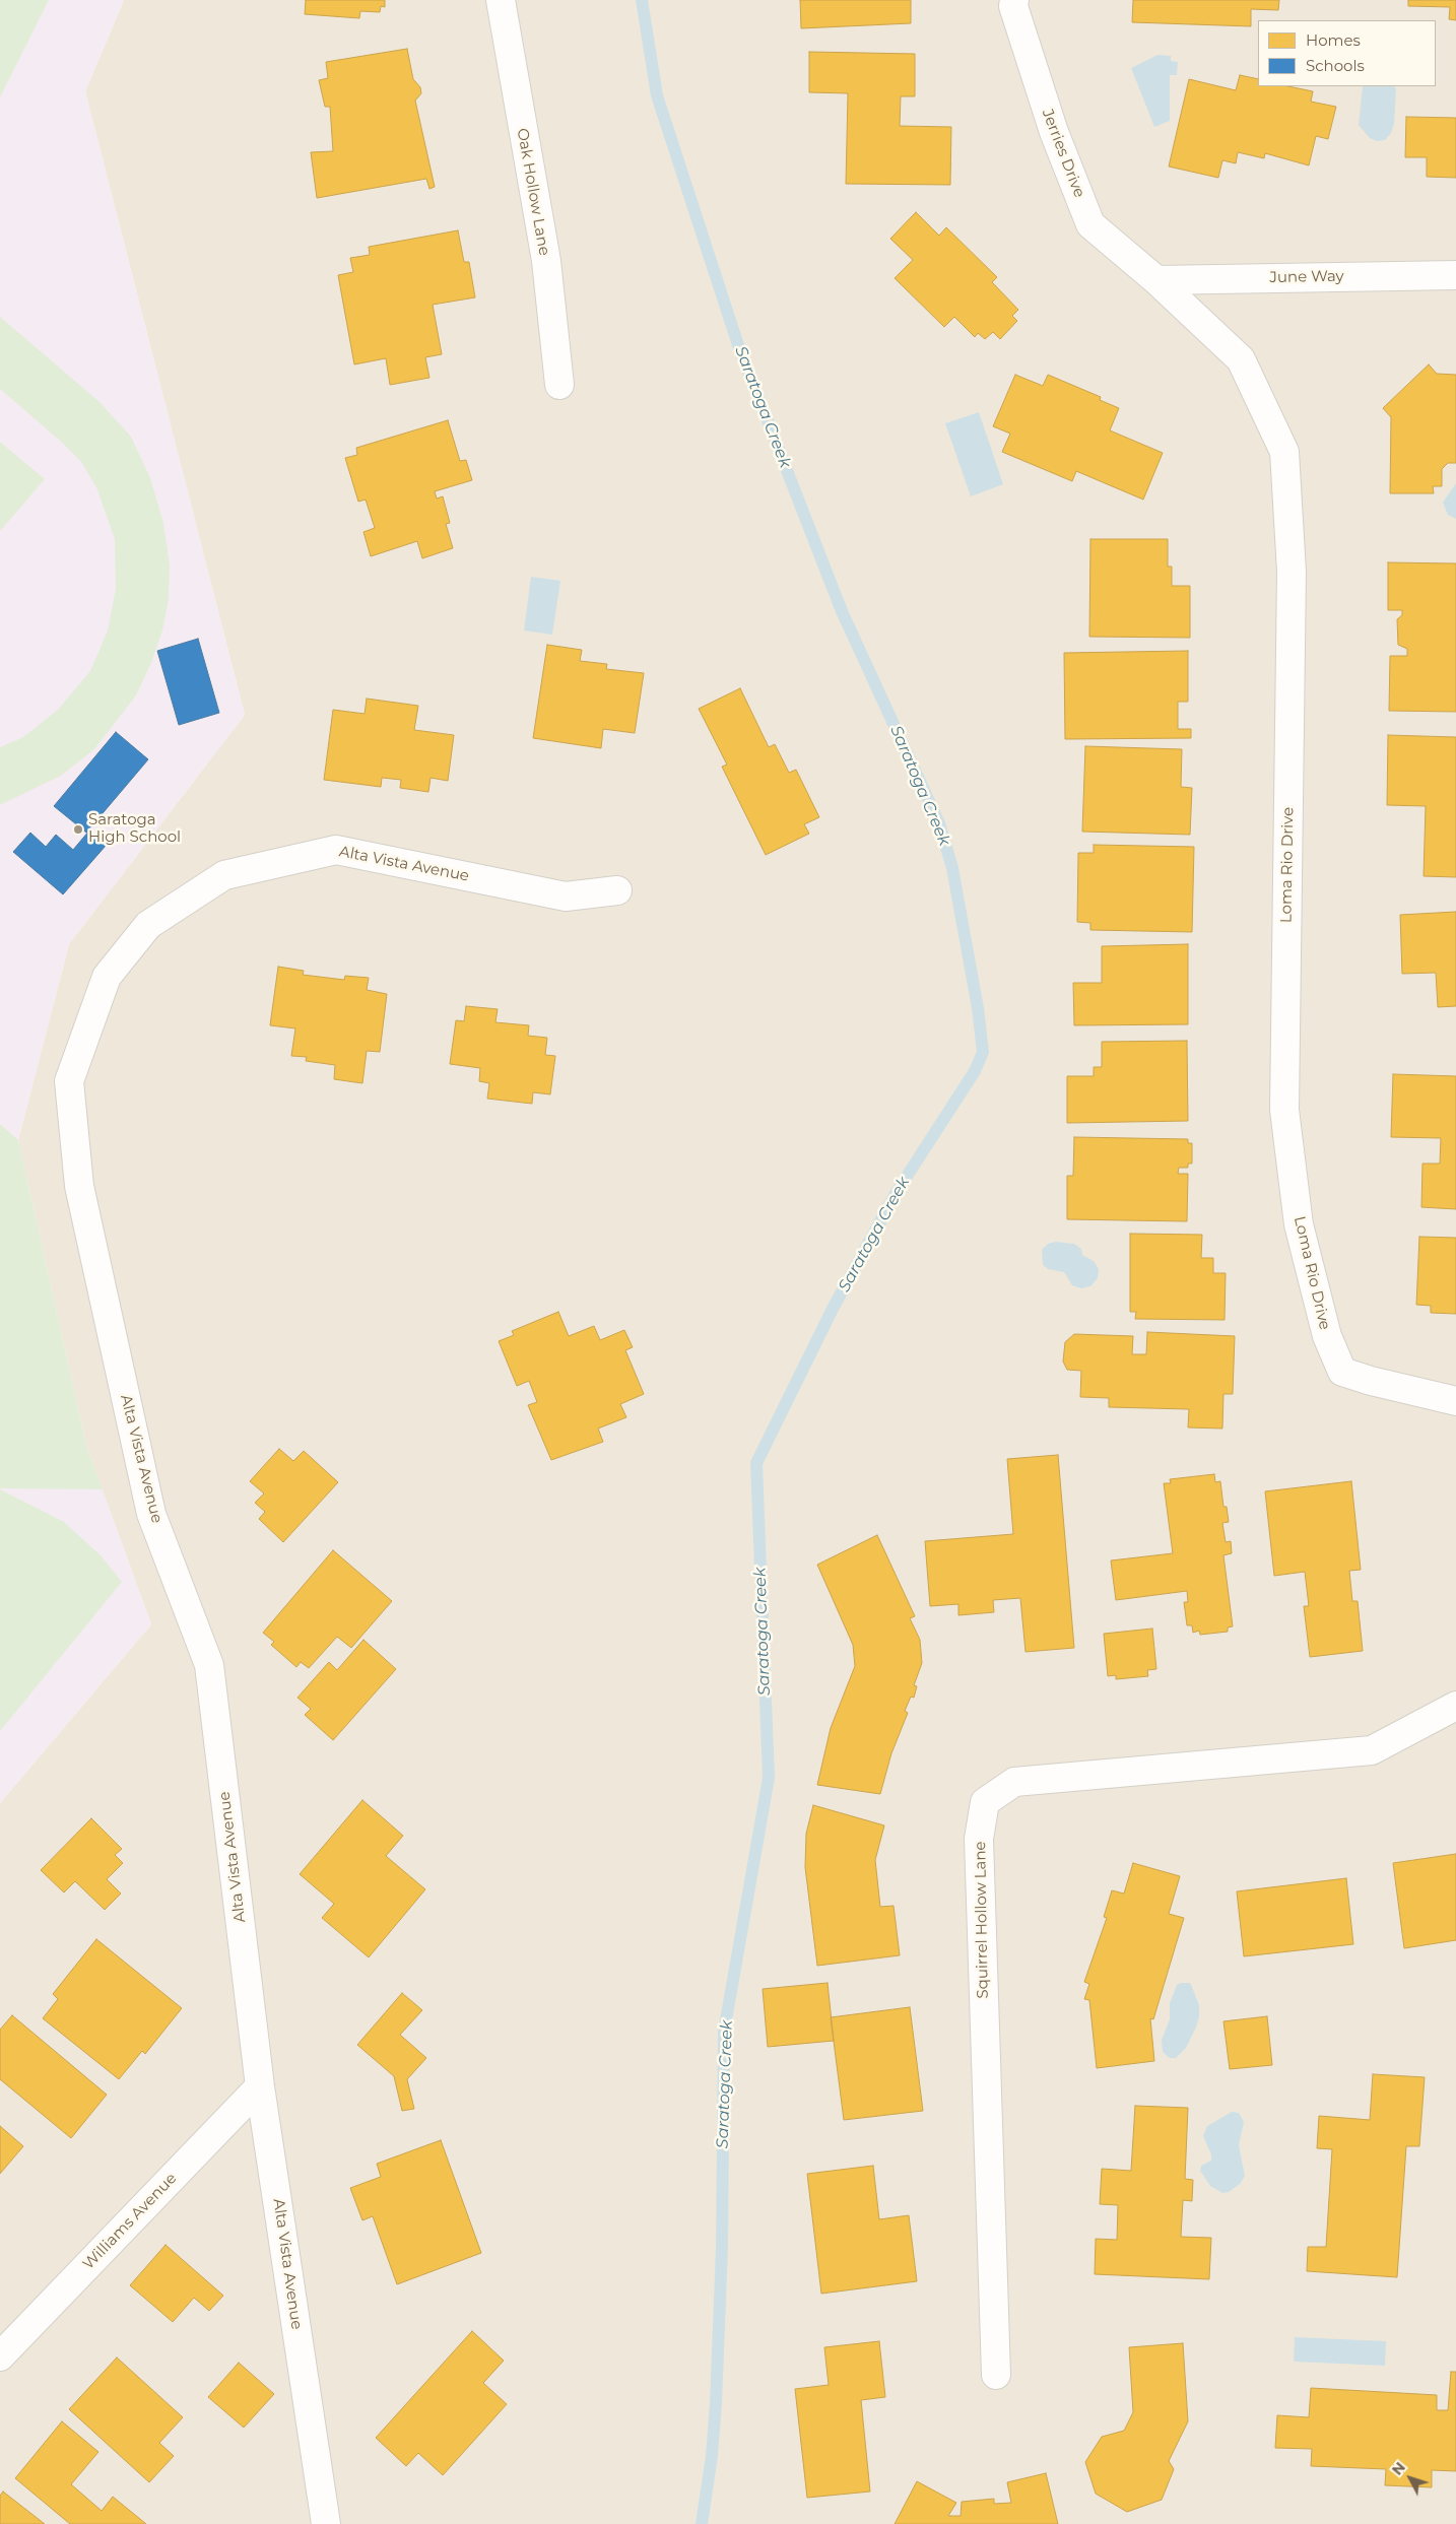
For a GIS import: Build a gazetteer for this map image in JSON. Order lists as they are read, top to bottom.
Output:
{
  "streets": {
    "street": [
      "Jerries Drive",
      "Oak Hollow Lane",
      "June Way",
      "Alta Vista Avenue",
      "Loma Rio Drive",
      "Squirrel Hollow Lane",
      "Williams Avenue"
    ]
  },
  "crossings": [
    ["Jerries Drive", "June Way"],
    ["Jerries Drive", "Loma Rio Drive"],
    ["June Way", "Loma Rio Drive"],
    ["Alta Vista Avenue", "Williams Avenue"]
  ],
  "water": ["Saratoga Creek"],
  "places": ["Saratoga High School"],
  "legend": ["Homes", "Schools"],
  "north": "top left"
}
